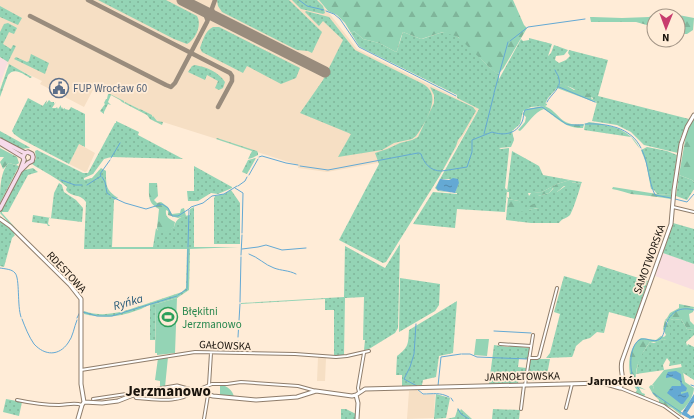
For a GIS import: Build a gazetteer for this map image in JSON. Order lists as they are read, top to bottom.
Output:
{
  "streets": {
    "street": [
      "SAMOTWORSKA",
      "RDESTOWA",
      "GAŁOWSKA",
      "JARNOŁTOWSKA"
    ]
  },
  "crossings": [
    ["SAMOTWORSKA", "JARNOŁTOWSKA"],
    ["RDESTOWA", "GAŁOWSKA"]
  ],
  "districts": ["Jarnołtów", "Jerzmanowo"],
  "water": ["Ryńka"],
  "places": {
    "public building": ["FUP Wrocław 60"],
    "sports": ["Błękitni Jerzmanowo"]
  },
  "north": "bottom"
}
